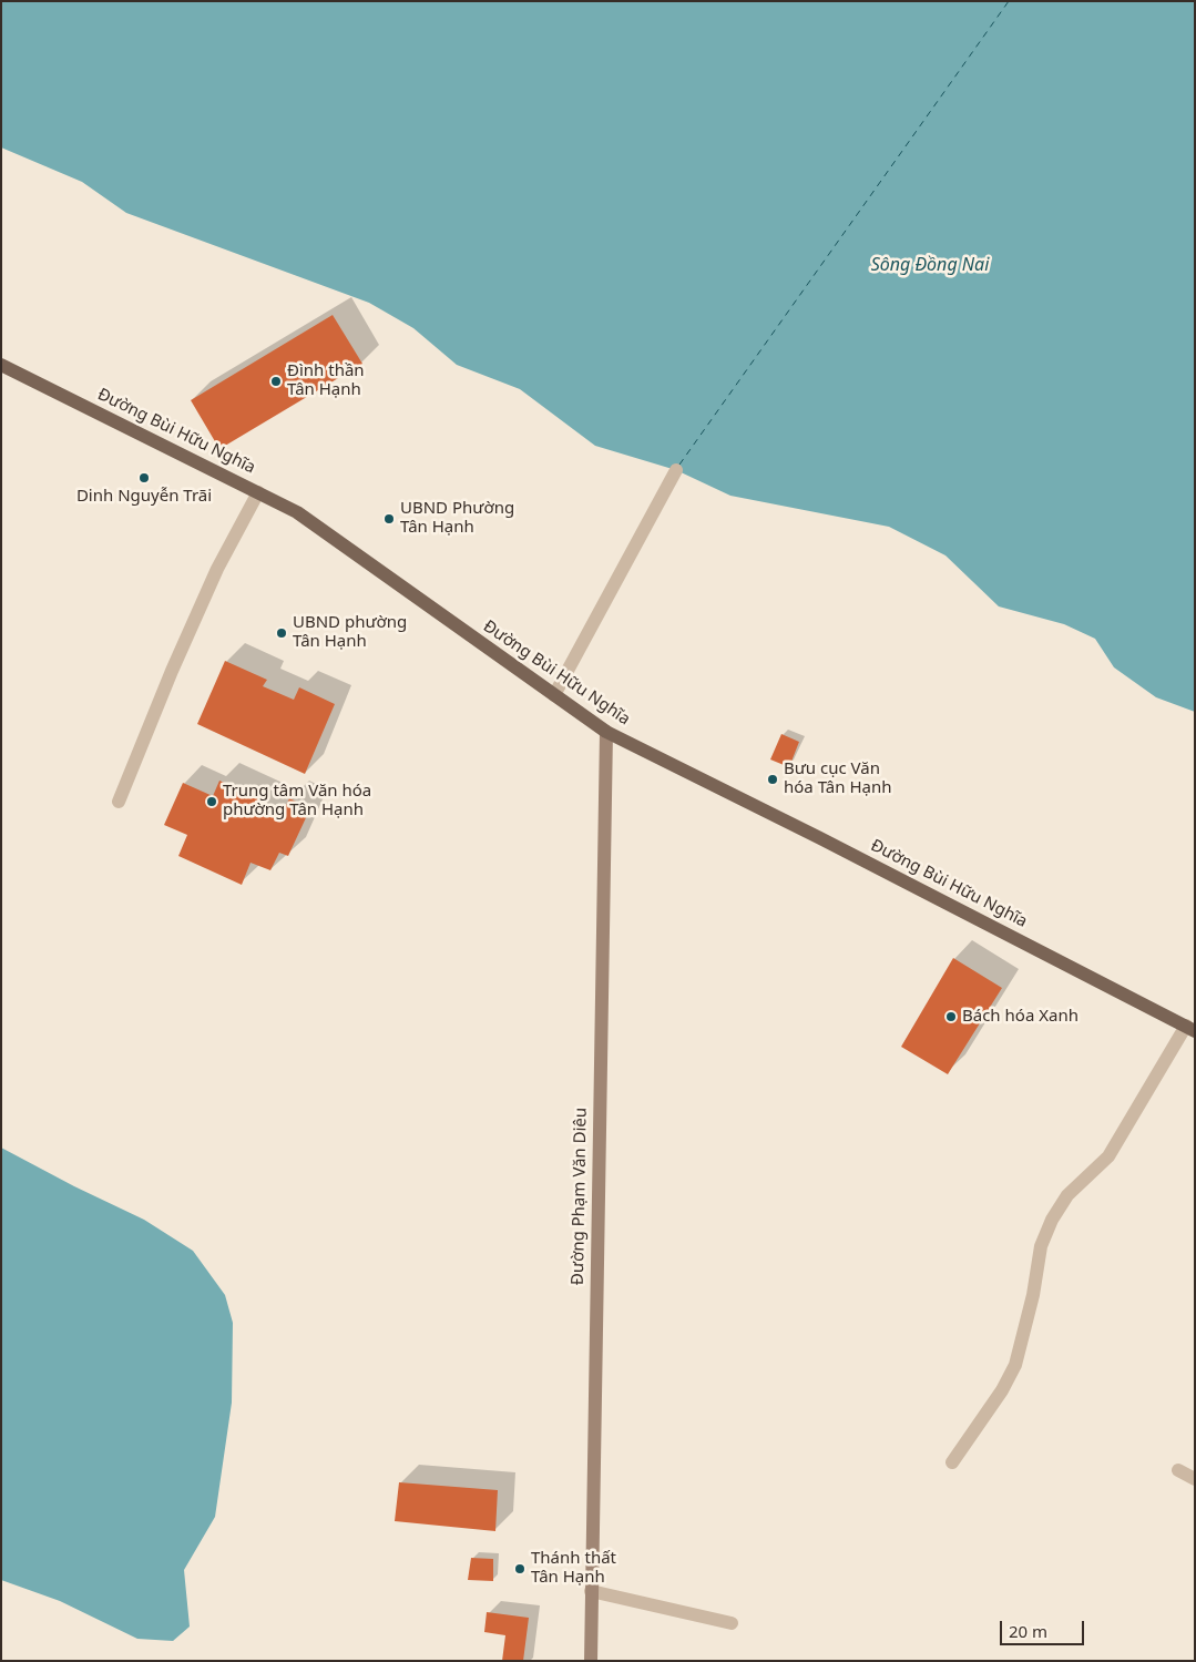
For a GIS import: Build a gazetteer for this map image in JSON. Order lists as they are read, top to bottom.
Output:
{
  "streets": {
    "main road": ["Đường Bùi Hữu Nghĩa", "Đường Phạm Văn Diêu"]
  },
  "crossings": [
    ["Đường Bùi Hữu Nghĩa", "Đường Phạm Văn Diêu"]
  ],
  "water": ["Sông Đồng Nai"],
  "places": [
    "Đình thần Tân Hạnh",
    "Dinh Nguyễn Trãi",
    "UBND Phường Tân Hạnh",
    "UBND phường Tân Hạnh",
    "Bưu cục Văn hóa Tân Hạnh",
    "Trung tâm Văn hóa phường Tân Hạnh",
    "Bách hóa Xanh",
    "Thánh thất Tân Hạnh"
  ],
  "scale_bar": "20 m"
}
